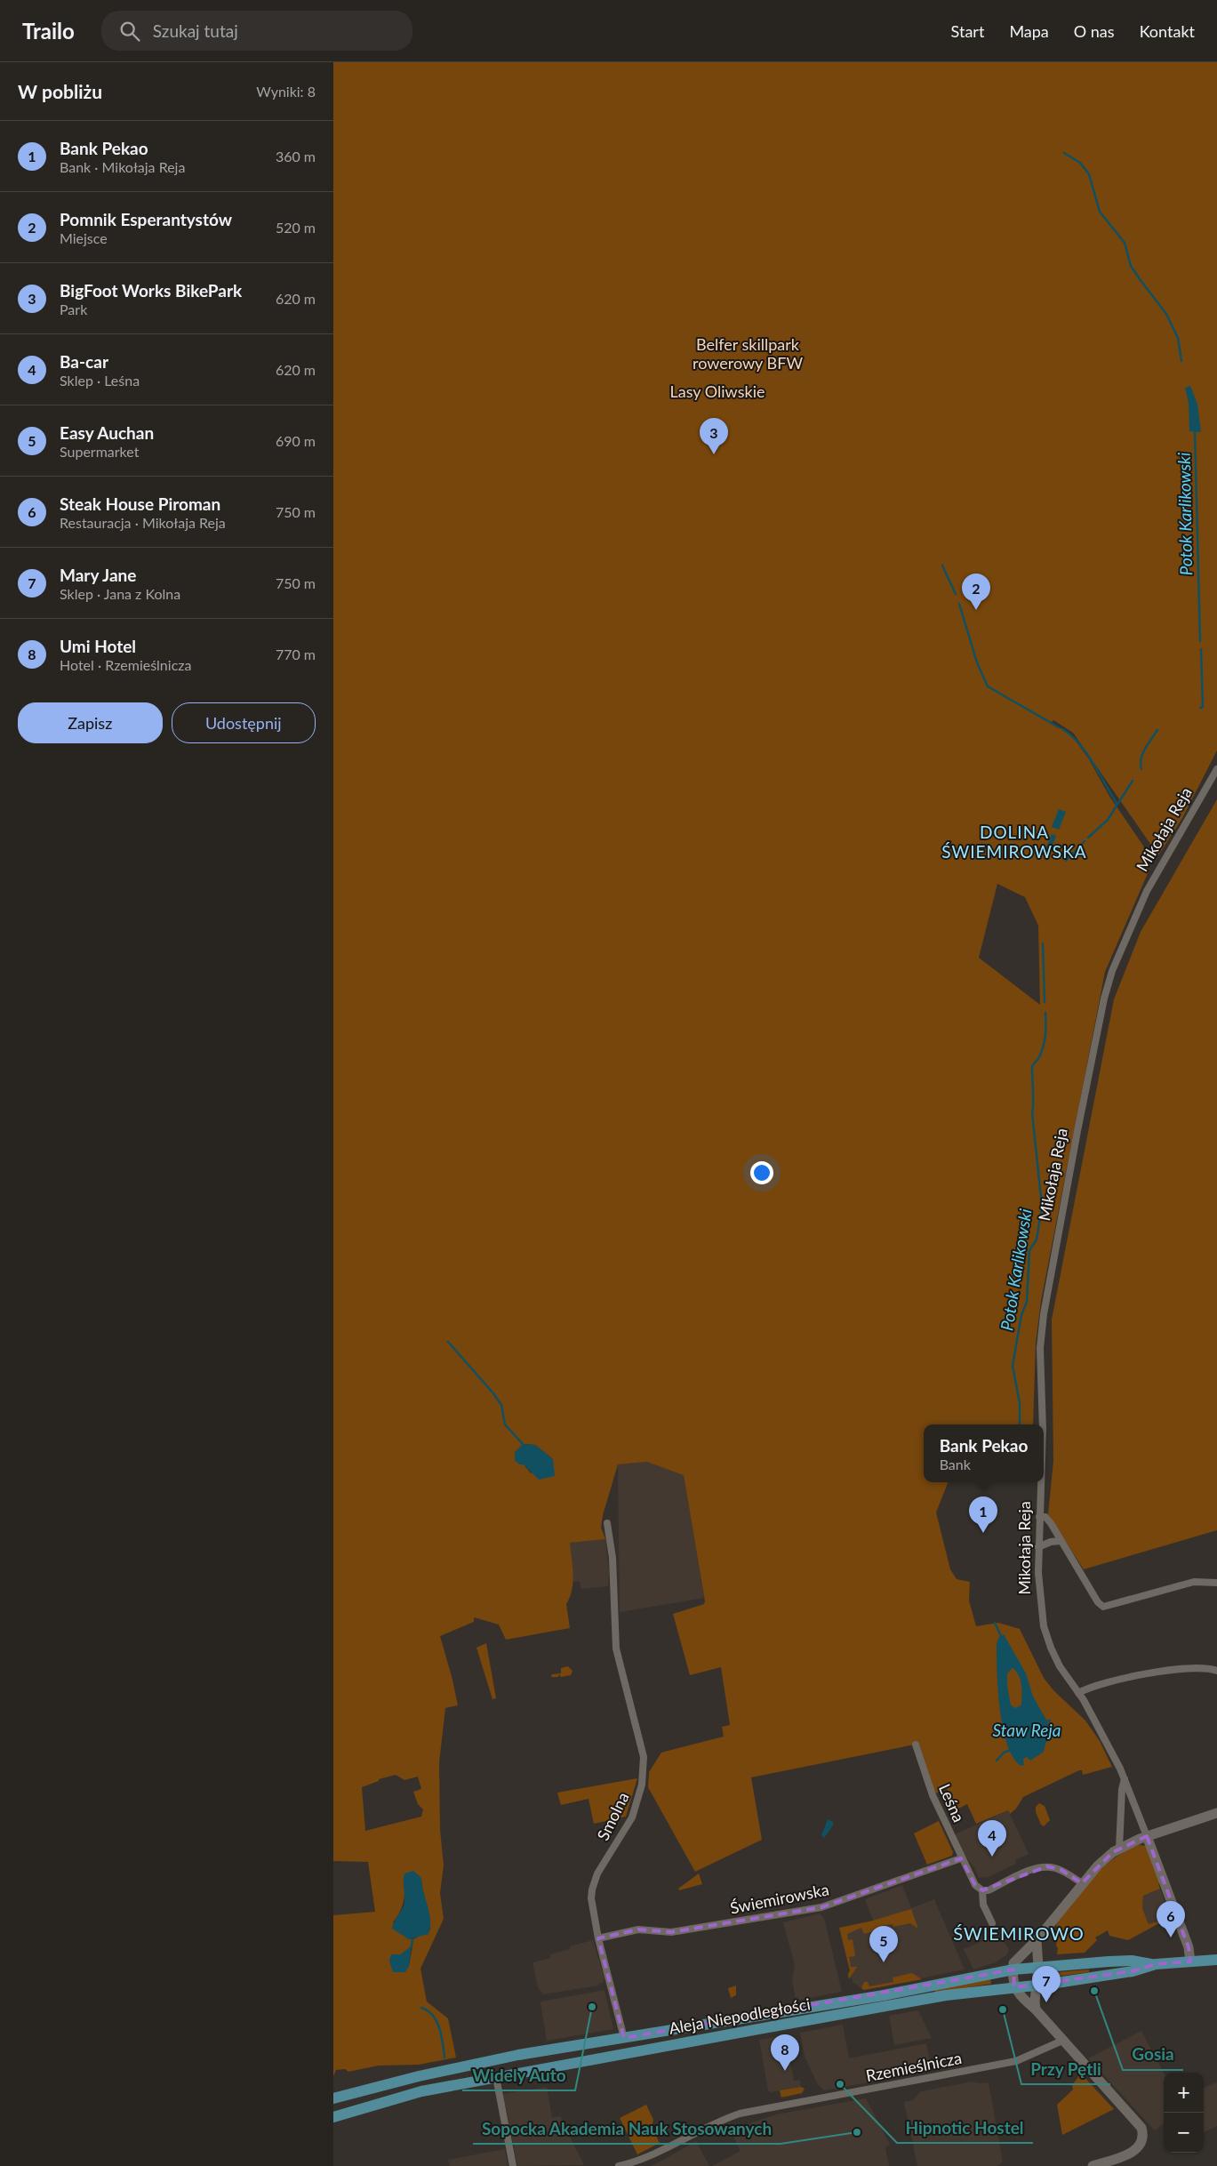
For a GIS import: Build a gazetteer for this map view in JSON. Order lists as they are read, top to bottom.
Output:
{
  "streets": {
    "main road": ["Aleja Niepodległości"],
    "street": [
      "Mikołaja Reja",
      "Leśna",
      "Smolna",
      "Świemirowska",
      "Rzemieślnicza"
    ]
  },
  "crossings": [
    ["Mikołaja Reja", "Aleja Niepodległości"],
    ["Leśna", "Świemirowska"],
    ["Smolna", "Świemirowska"],
    ["Smolna", "Aleja Niepodległości"]
  ],
  "districts": ["DOLINA ŚWIEMIROWSKA", "ŚWIEMIROWO"],
  "water": ["Potok Karlikowski", "Staw Reja"],
  "parks": ["Belfer skillpark rowerowy BFW", "Lasy Oliwskie"],
  "places": [
    "Gosia",
    "Widely Auto",
    "Przy Pętli",
    "Hipnotic Hostel",
    "Sopocka Akademia Nauk Stosowanych"
  ],
  "page": {
    "header": "Trailo",
    "search": "Szukaj tutaj",
    "nav": [
      "Start",
      "Mapa",
      "O nas",
      "Kontakt"
    ],
    "heading": ["W pobliżu", "Wyniki: 8"],
    "list": [
      {
        "mark": "1",
        "name": "Bank Pekao",
        "note": "Bank · Mikołaja Reja",
        "value": "360 m"
      },
      {
        "mark": "2",
        "name": "Pomnik Esperantystów",
        "note": "Miejsce",
        "value": "520 m"
      },
      {
        "mark": "3",
        "name": "BigFoot Works BikePark",
        "note": "Park",
        "value": "620 m"
      },
      {
        "mark": "4",
        "name": "Ba-car",
        "note": "Sklep · Leśna",
        "value": "620 m"
      },
      {
        "mark": "5",
        "name": "Easy Auchan",
        "note": "Supermarket",
        "value": "690 m"
      },
      {
        "mark": "6",
        "name": "Steak House Piroman",
        "note": "Restauracja · Mikołaja Reja",
        "value": "750 m"
      },
      {
        "mark": "7",
        "name": "Mary Jane",
        "note": "Sklep · Jana z Kolna",
        "value": "750 m"
      },
      {
        "mark": "8",
        "name": "Umi Hotel",
        "note": "Hotel · Rzemieślnicza",
        "value": "770 m"
      }
    ],
    "pins": [
      "3",
      "2",
      "1",
      "4",
      "6",
      "5",
      "7",
      "8"
    ],
    "buttons": ["Zapisz", "Udostępnij"],
    "popup": ["Bank Pekao", "Bank"],
    "map_buttons": ["+", "−"]
  }
}
